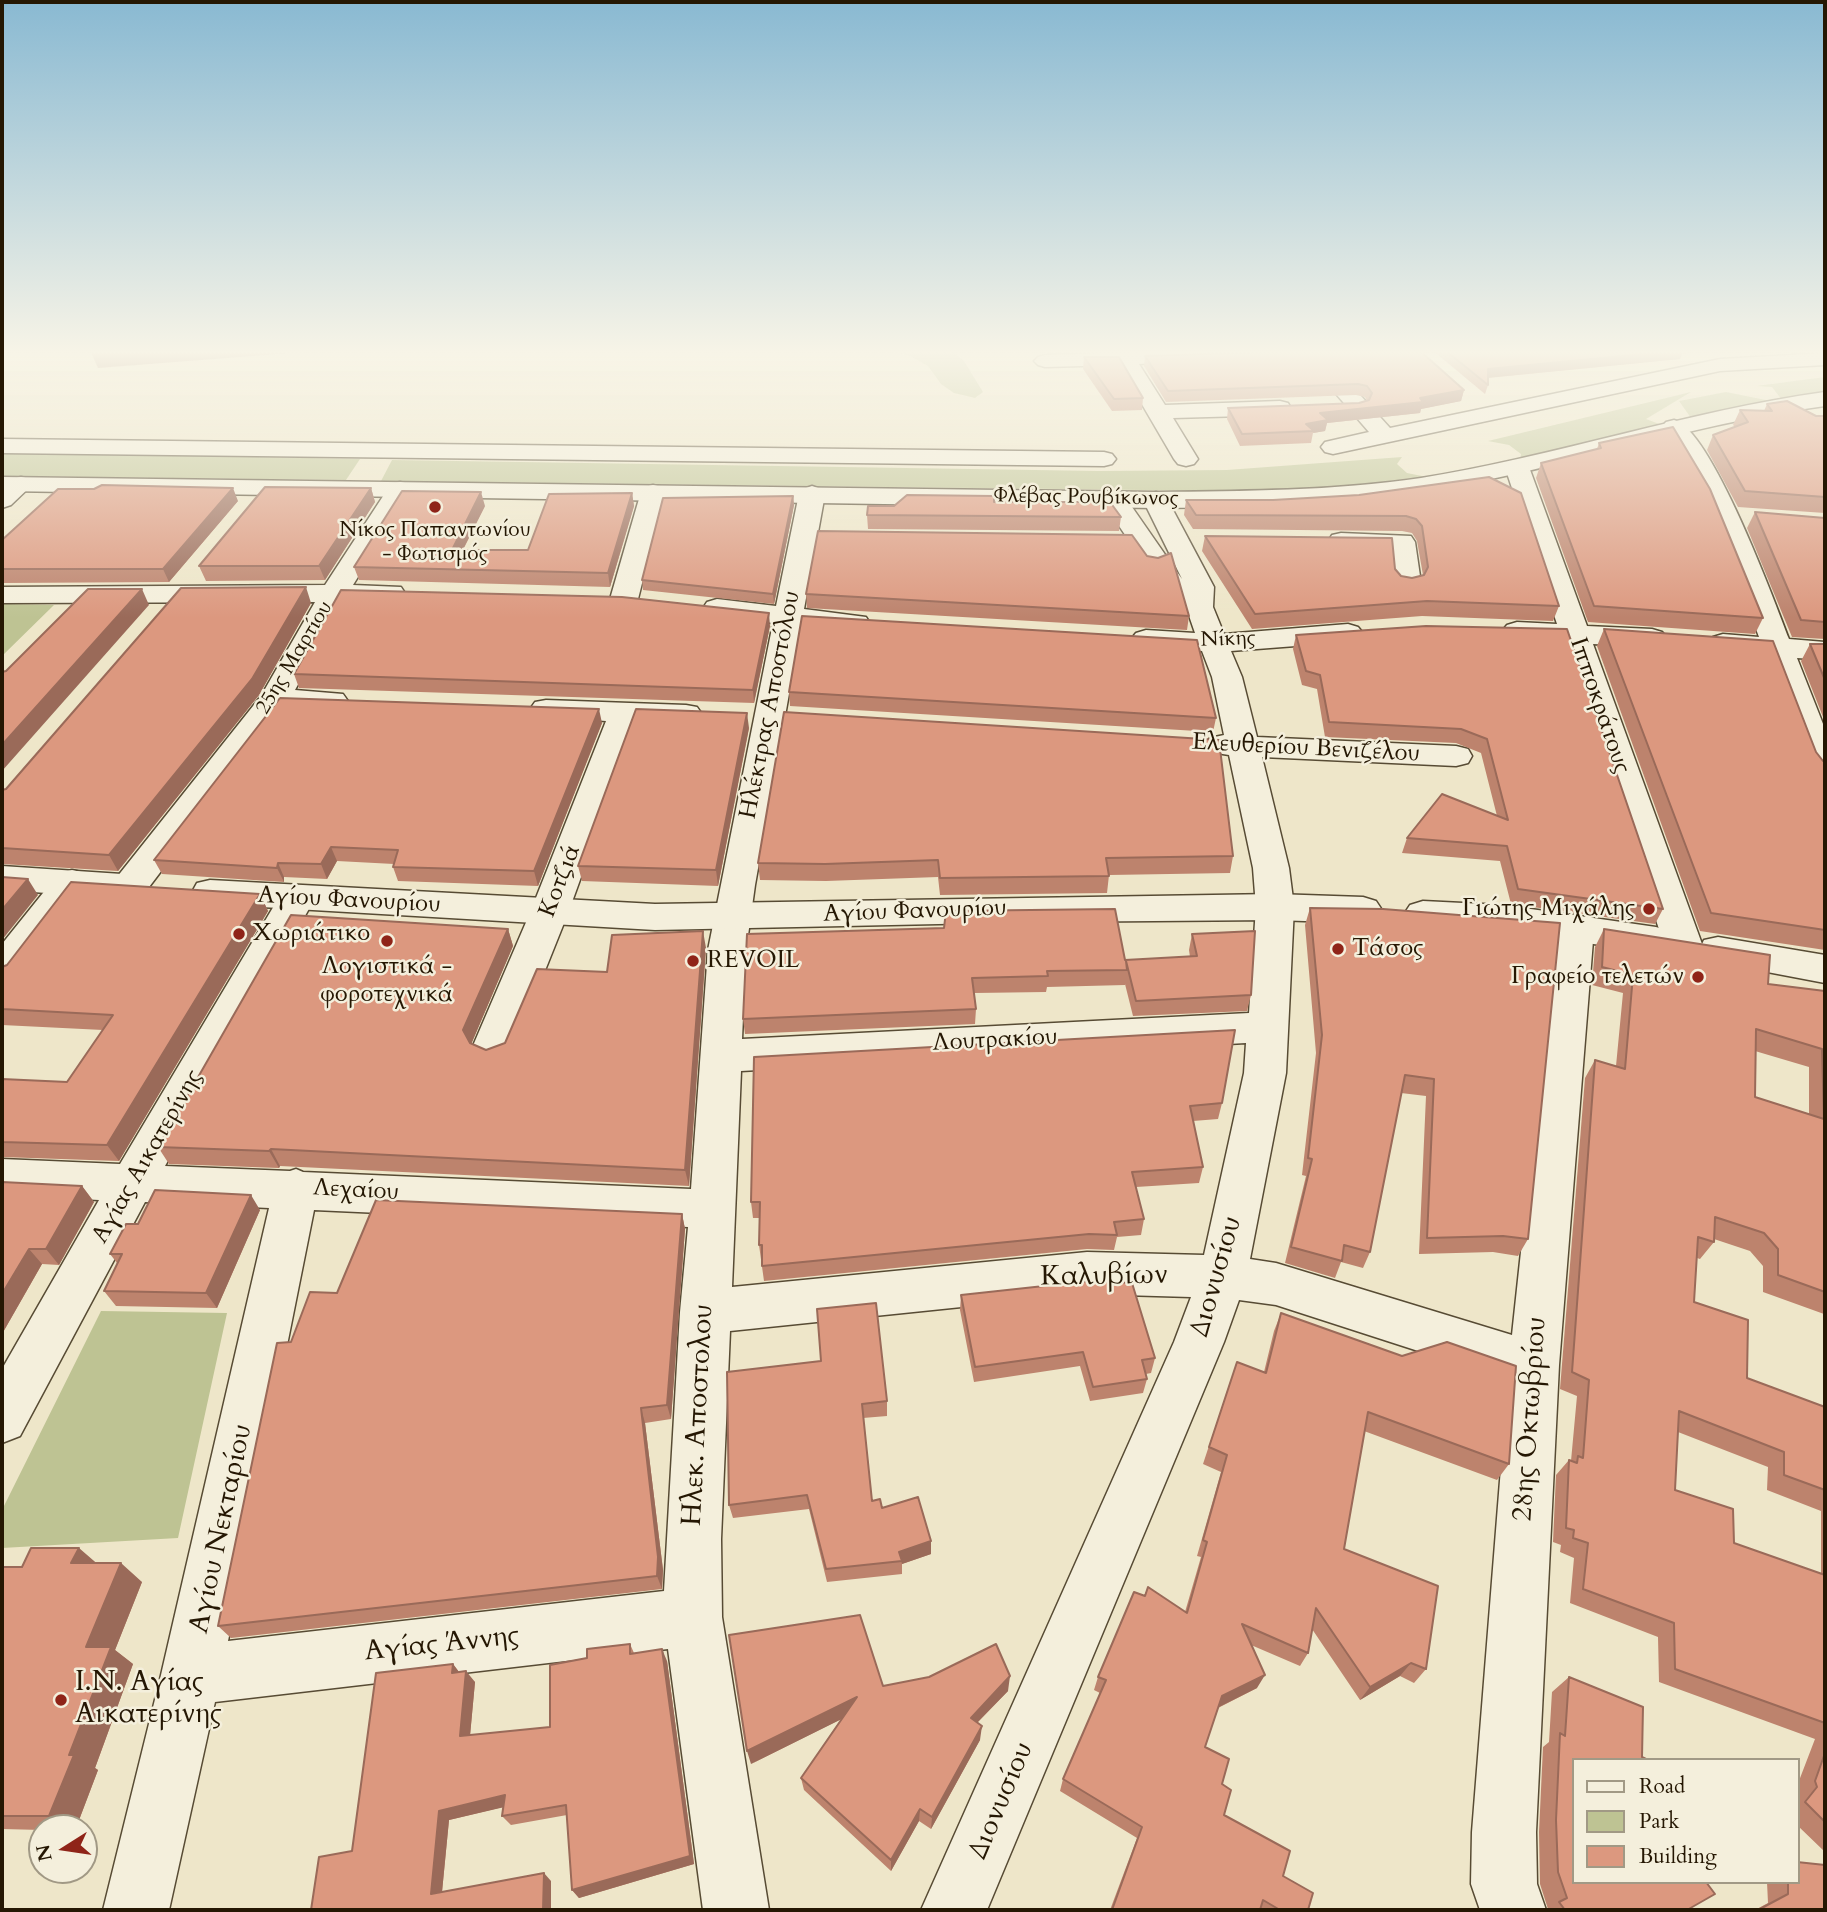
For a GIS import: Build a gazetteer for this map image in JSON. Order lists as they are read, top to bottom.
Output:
{
  "streets": {
    "street": [
      "Φλέβας Ρουβίκωνος",
      "Νίκης",
      "25ης Μαρτίου",
      "Ηλέκτρας Αποστόλου",
      "Ιπποκράτους",
      "Ελευθερίου Βενιζέλου",
      "Κοτζιά",
      "Αγίου Φανουρίου",
      "Λουτρακίου",
      "Αγίας Αικατερίνης",
      "Λεχαίου",
      "Καλυβίων",
      "Διονυσίου",
      "Ηλεκ. Αποστολου",
      "28ης Οκτωβρίου",
      "Αγίου Νεκταρίου",
      "Αγίας Άννης"
    ]
  },
  "crossings": [
    ["Φλέβας Ρουβίκωνος", "25ης Μαρτίου"],
    ["Φλέβας Ρουβίκωνος", "Ηλέκτρας Αποστόλου"],
    ["Φλέβας Ρουβίκωνος", "Ιπποκράτους"],
    ["Φλέβας Ρουβίκωνος", "Διονυσίου"],
    ["Νίκης", "Διονυσίου"],
    ["25ης Μαρτίου", "Αγίου Φανουρίου"],
    ["Ηλέκτρας Αποστόλου", "Αγίου Φανουρίου"],
    ["Ηλέκτρας Αποστόλου", "Ηλεκ. Αποστολου"],
    ["Ιπποκράτους", "Αγίου Φανουρίου"],
    ["Ελευθερίου Βενιζέλου", "Διονυσίου"],
    ["Κοτζιά", "Αγίου Φανουρίου"],
    ["Αγίου Φανουρίου", "Αγίας Αικατερίνης"],
    ["Αγίου Φανουρίου", "Διονυσίου"],
    ["Αγίου Φανουρίου", "Ηλεκ. Αποστολου"],
    ["Αγίου Φανουρίου", "28ης Οκτωβρίου"],
    ["Λουτρακίου", "Διονυσίου"],
    ["Λουτρακίου", "Ηλεκ. Αποστολου"],
    ["Αγίας Αικατερίνης", "Λεχαίου"],
    ["Λεχαίου", "Ηλεκ. Αποστολου"],
    ["Λεχαίου", "Αγίου Νεκταρίου"],
    ["Καλυβίων", "Διονυσίου"],
    ["Καλυβίων", "Ηλεκ. Αποστολου"],
    ["Καλυβίων", "28ης Οκτωβρίου"],
    ["Ηλεκ. Αποστολου", "Αγίας Άννης"],
    ["Αγίου Νεκταρίου", "Αγίας Άννης"]
  ],
  "places": [
    "Νίκος Παπαντωνίου - Φωτισμός",
    "Γιώτης Μιχάλης",
    "Χωριάτικο",
    "Λογιστικά - φοροτεχνικά",
    "Τάσος",
    "REVOIL",
    "Γραφείο τελετών",
    "Ι.Ν. Αγίας Αικατερίνης"
  ],
  "legend": ["Road", "Park", "Building"],
  "north": "left"
}
